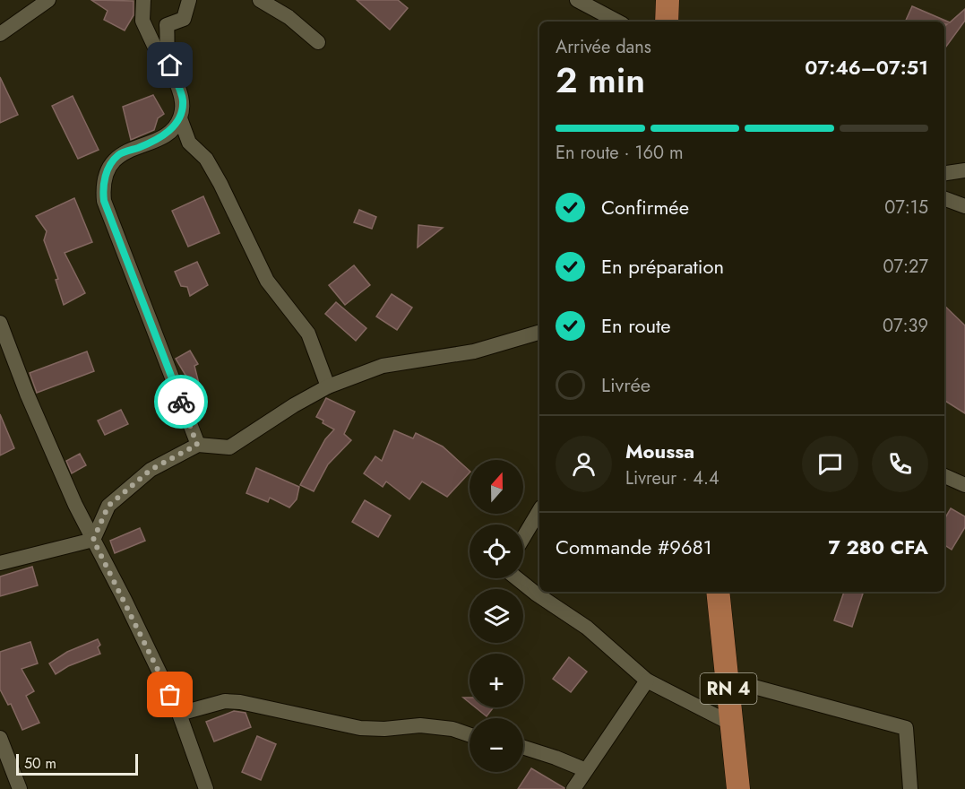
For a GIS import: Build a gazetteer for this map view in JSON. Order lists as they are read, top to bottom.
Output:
{
  "streets": {
    "main road": ["RN 4"]
  },
  "scale_bar": "50 m",
  "north": "top",
  "page": {
    "heading": ["2 min", "Arrivée dans", "07:46–07:51"],
    "panel": [
      "Moussa",
      "Livreur · 4.4",
      "Commande #9681",
      "7 280 CFA"
    ],
    "bar": "En route · 160 m",
    "list": [
      ["Confirmée", "07:15"],
      ["En préparation", "07:27"],
      ["En route", "07:39"],
      "Livrée"
    ],
    "map_buttons": ["+", "−"],
    "scale": "50 m"
  }
}
